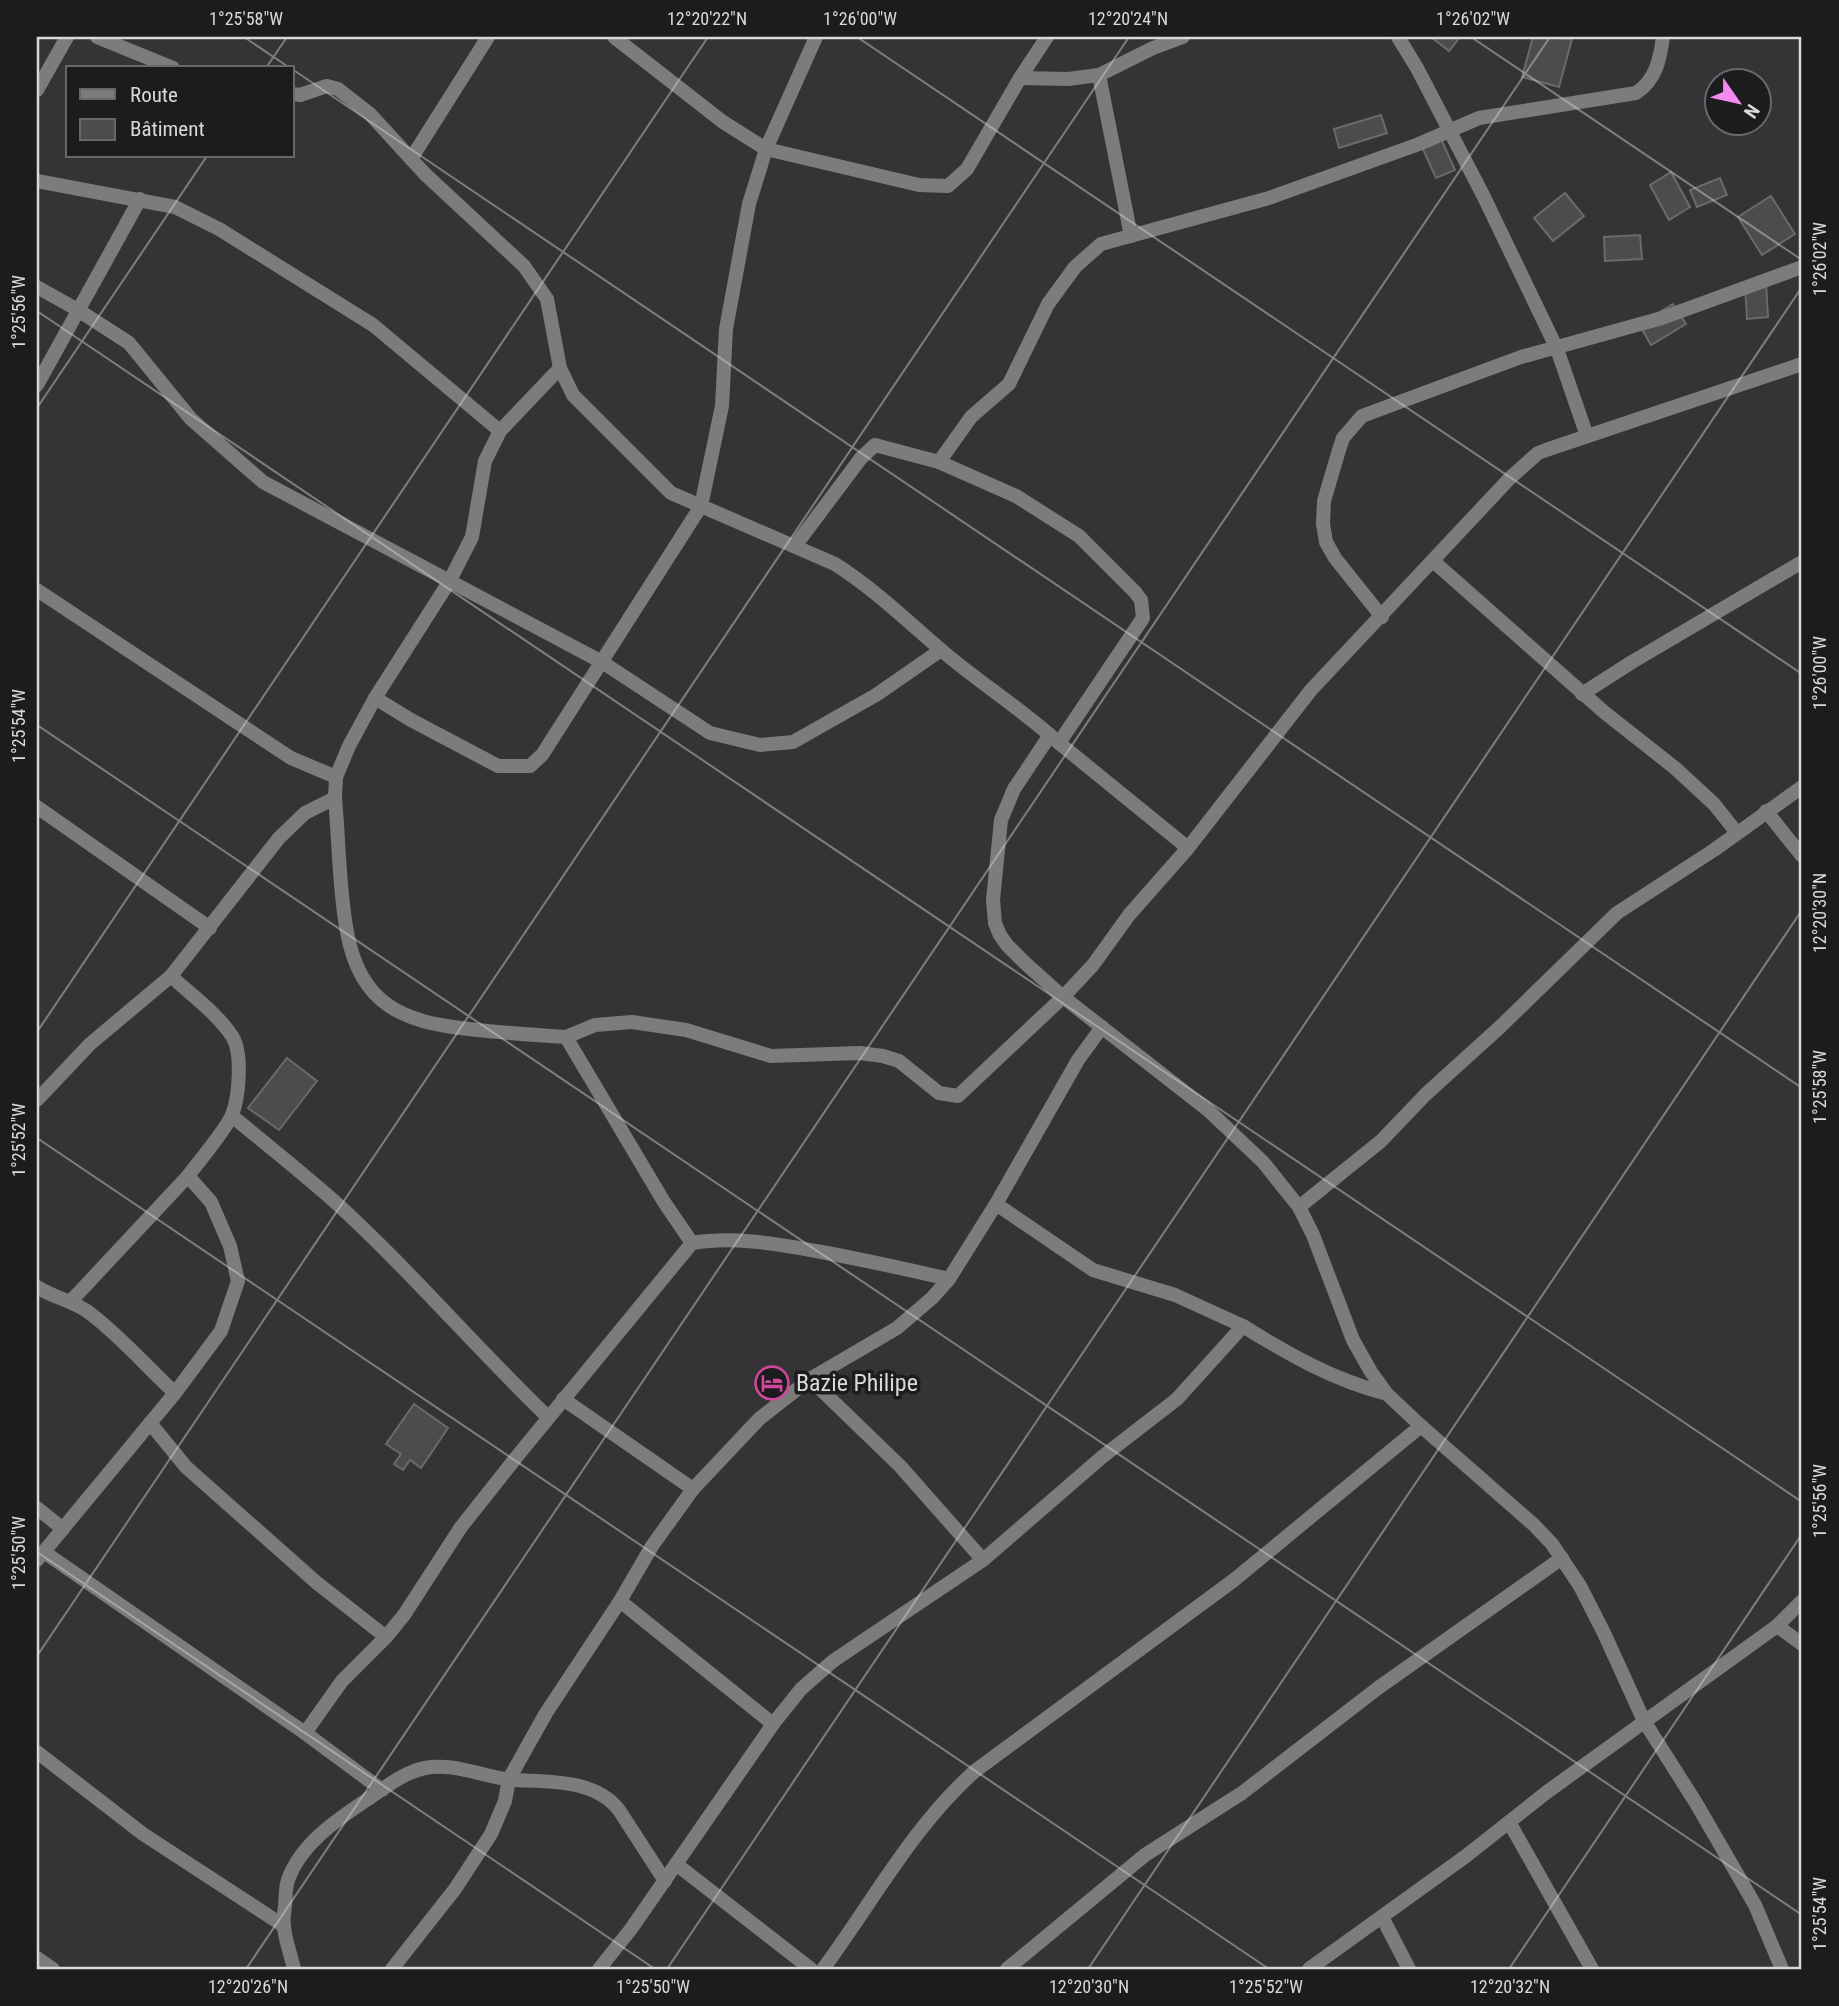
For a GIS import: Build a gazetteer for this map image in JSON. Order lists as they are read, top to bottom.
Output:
{
  "places": {
    "hotel": ["Bazie Philipe"]
  },
  "legend": ["Route", "Bâtiment"],
  "north": "bottom right",
  "coordinates": [
    "1°25'58\"W",
    "12°20'22\"N",
    "1°26'00\"W",
    "12°20'24\"N",
    "1°26'02\"W",
    "1°25'56\"W",
    "1°25'54\"W",
    "12°20'30\"N",
    "1°25'52\"W",
    "1°25'50\"W",
    "12°20'26\"N",
    "12°20'32\"N"
  ]
}
